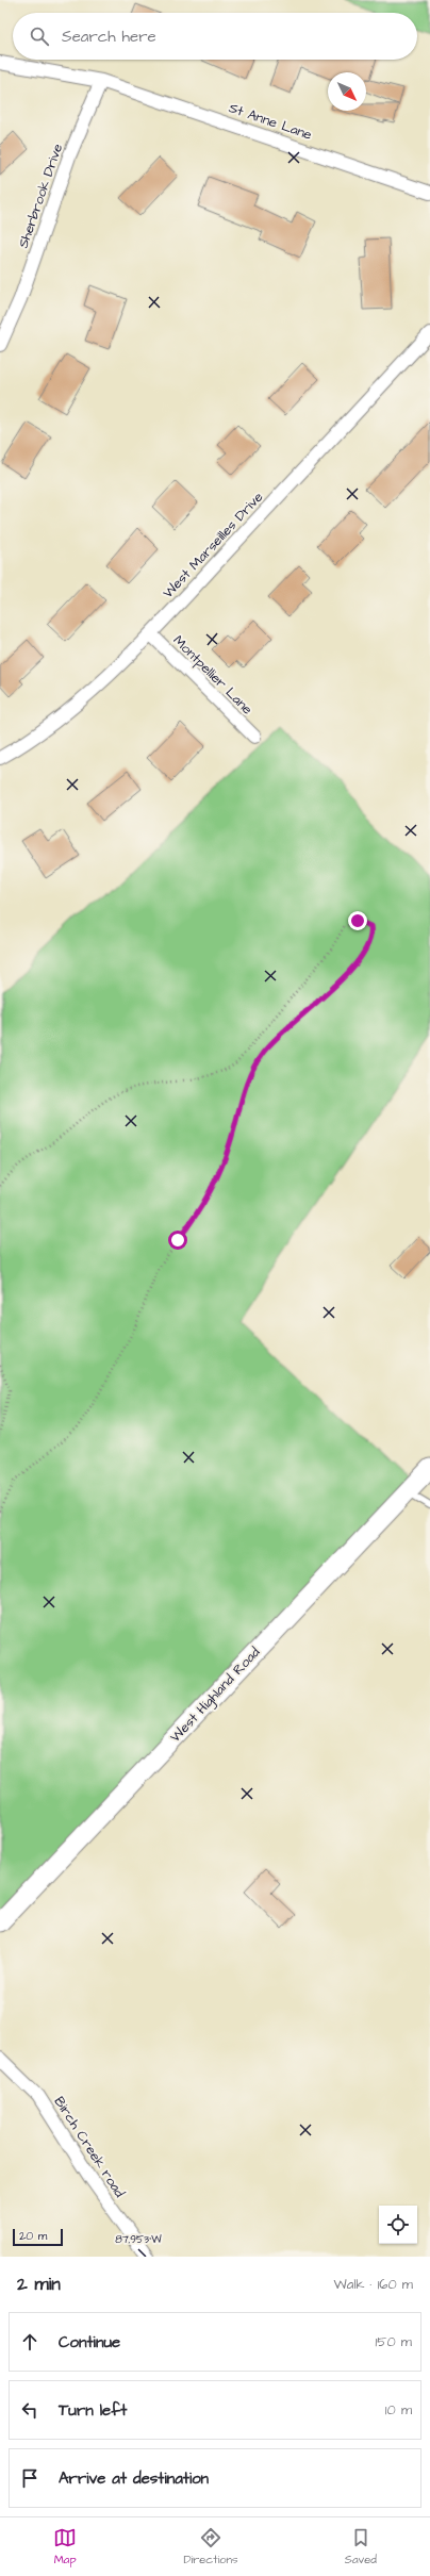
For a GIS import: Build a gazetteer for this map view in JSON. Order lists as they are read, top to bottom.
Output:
{
  "streets": {
    "main road": ["West Highland Road"],
    "street": [
      "St Anne Lane",
      "Sherbrook Drive",
      "West Marseilles Drive",
      "Montpellier Lane",
      "Birch Creek road"
    ]
  },
  "crossings": [
    ["St Anne Lane", "Sherbrook Drive"],
    ["West Marseilles Drive", "Montpellier Lane"]
  ],
  "scale_bar": "20 m",
  "north": "bottom right",
  "page": {
    "search": "Search here",
    "scale": "20 m",
    "heading": ["2 min", "Walk · 160 m"],
    "list": [
      ["Continue", "150 m"],
      ["Turn left", "10 m"],
      "Arrive at destination"
    ],
    "nav": ["Map", "Directions", "Saved"]
  },
  "coordinates": ["87.953°W"]
}
